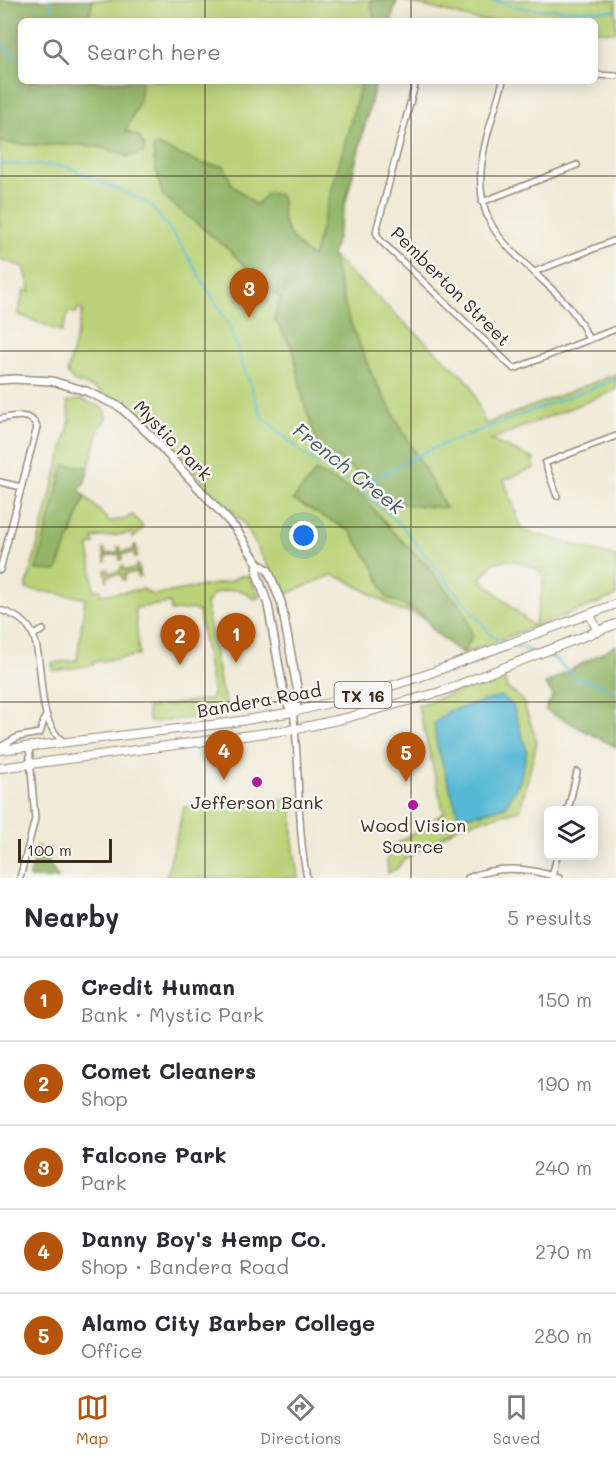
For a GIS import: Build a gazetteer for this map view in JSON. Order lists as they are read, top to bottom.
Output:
{
  "streets": {
    "main road": ["TX 16", "Bandera Road"],
    "street": ["Pemberton Street", "Mystic Park"]
  },
  "crossings": [
    ["Mystic Park", "Bandera Road"]
  ],
  "water": ["French Creek"],
  "places": ["Jefferson Bank", "Wood Vision Source"],
  "scale_bar": "100 m",
  "page": {
    "search": "Search here",
    "pins": [
      "3",
      "1",
      "2",
      "4",
      "5"
    ],
    "scale": "100 m",
    "heading": ["Nearby", "5 results"],
    "list": [
      {
        "mark": "1",
        "name": "Credit Human",
        "note": "Bank · Mystic Park",
        "value": "150 m"
      },
      {
        "mark": "2",
        "name": "Comet Cleaners",
        "note": "Shop",
        "value": "190 m"
      },
      {
        "mark": "3",
        "name": "Falcone Park",
        "note": "Park",
        "value": "240 m"
      },
      {
        "mark": "4",
        "name": "Danny Boy's Hemp Co.",
        "note": "Shop · Bandera Road",
        "value": "270 m"
      },
      {
        "mark": "5",
        "name": "Alamo City Barber College",
        "note": "Office",
        "value": "280 m"
      }
    ],
    "nav": ["Map", "Directions", "Saved"]
  }
}
